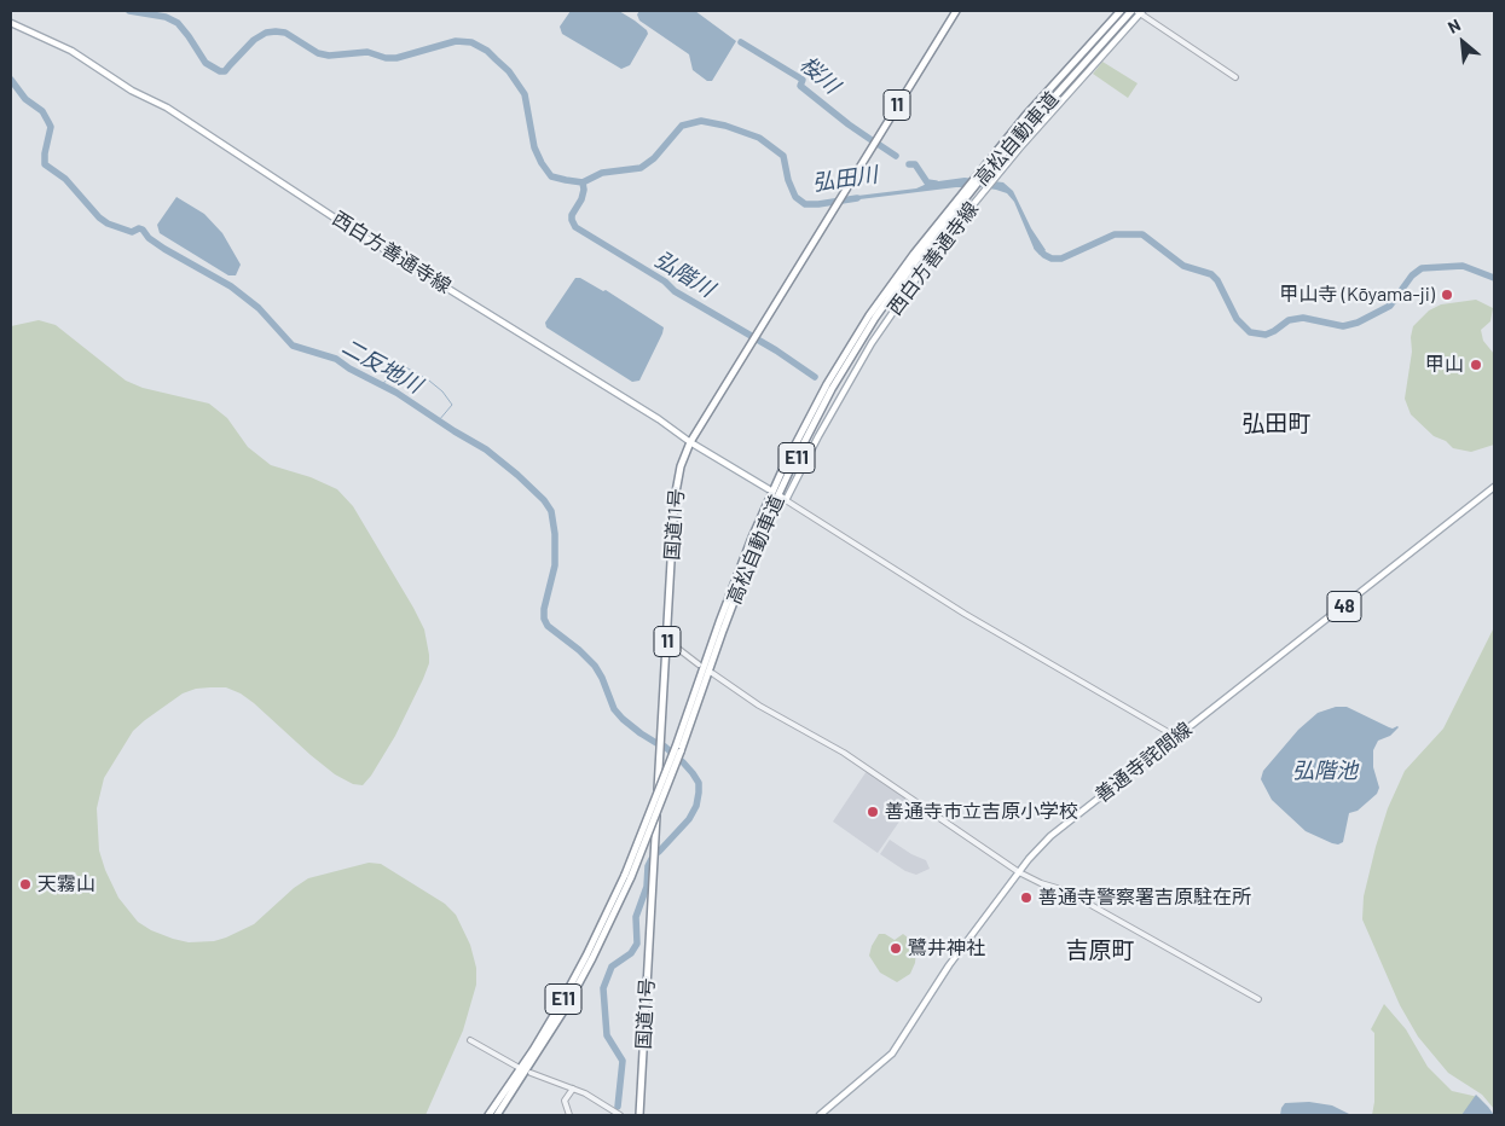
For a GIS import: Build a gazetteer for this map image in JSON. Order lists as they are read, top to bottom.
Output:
{
  "streets": {
    "highway": [
      "11",
      "高松自動車道",
      "E11",
      "国道11号"
    ],
    "main road": ["西白方善通寺線", "48", "善通寺詫間線"]
  },
  "crossings": [
    ["西白方善通寺線", "国道11号"]
  ],
  "districts": ["弘田町", "吉原町"],
  "water": [
    "桜川",
    "弘田川",
    "弘階川",
    "二反地川",
    "弘階池"
  ],
  "places": [
    "甲山寺 (Kōyama-ji)",
    "甲山",
    "善通寺市立吉原小学校",
    "天霧山",
    "善通寺警察署吉原駐在所",
    "鷺井神社"
  ],
  "north": "top left"
}
